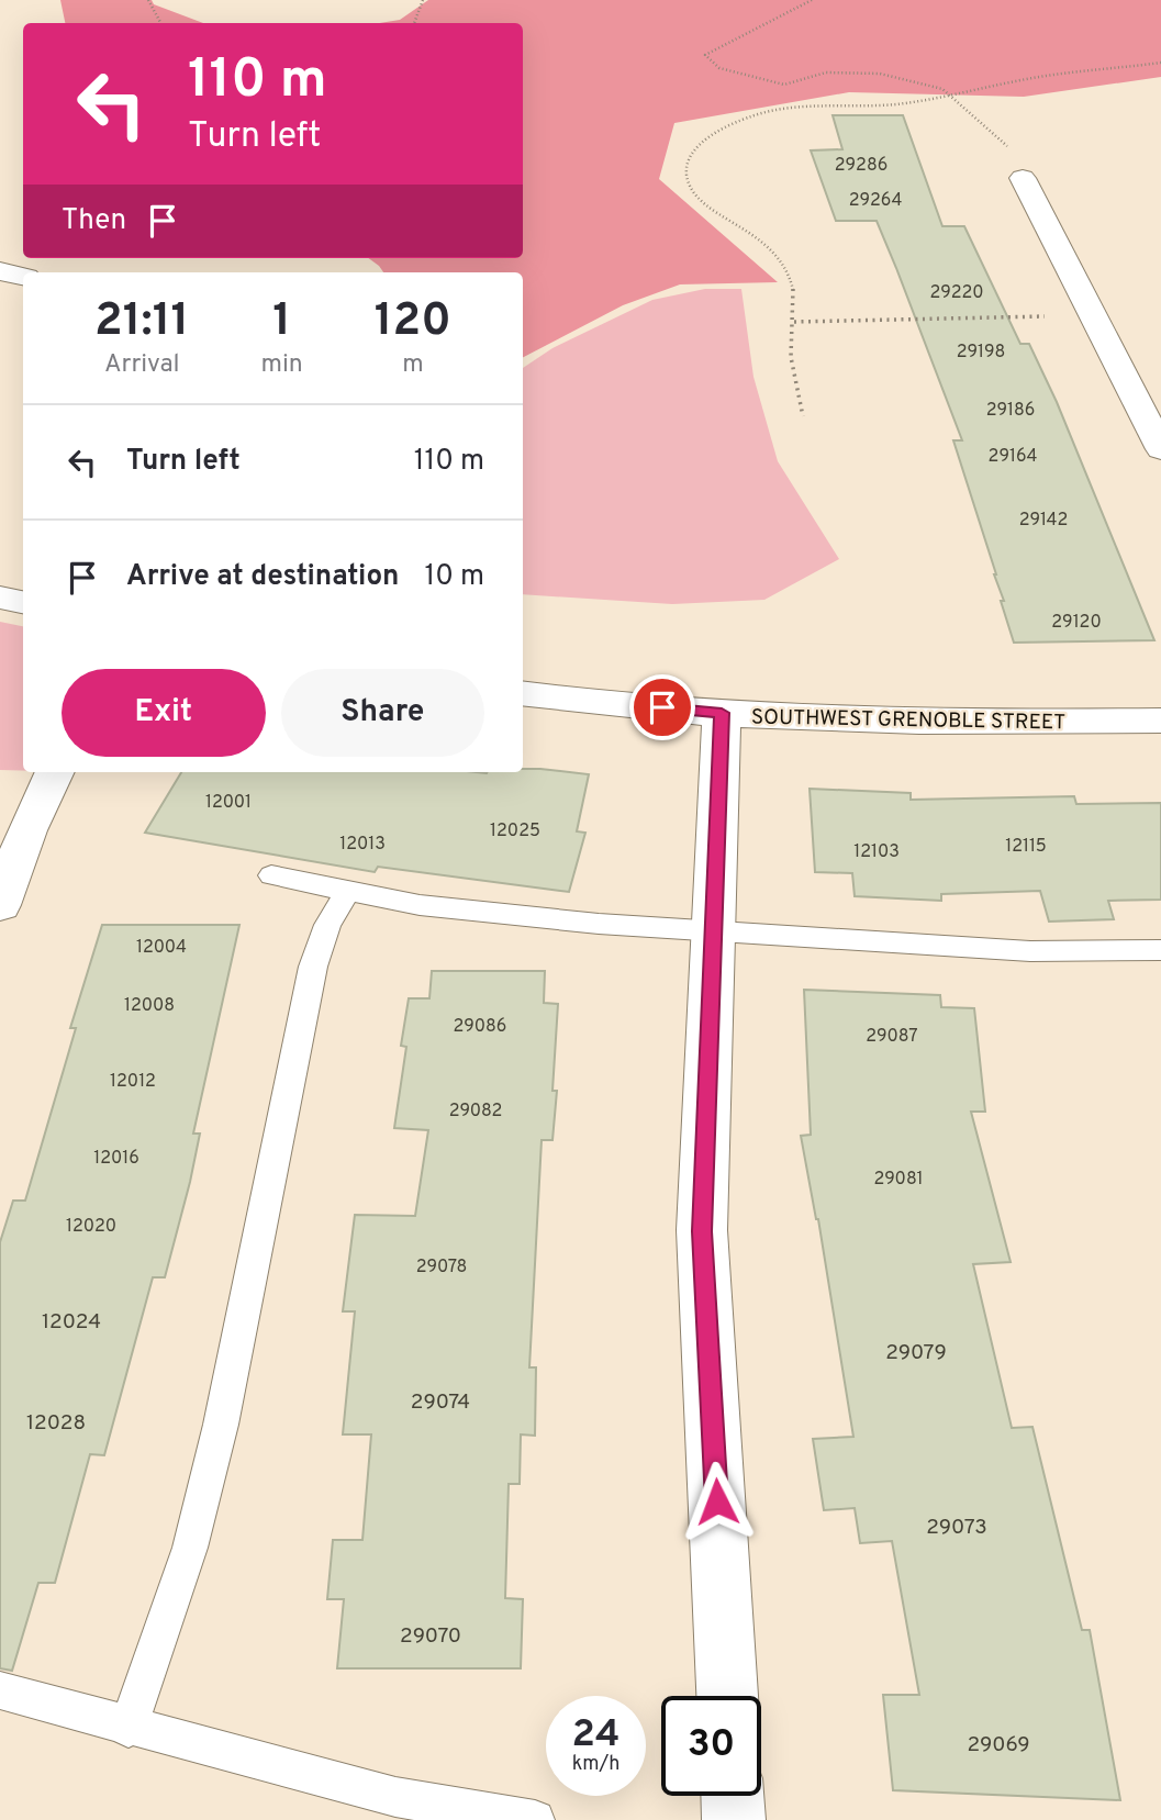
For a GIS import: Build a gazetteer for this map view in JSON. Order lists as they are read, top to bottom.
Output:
{
  "streets": {
    "street": ["SOUTHWEST GRENOBLE STREET"]
  },
  "house_numbers": [
    "29286",
    "29264",
    "29220",
    "29198",
    "29186",
    "29164",
    "29142",
    "29120",
    "12001",
    "12025",
    "12013",
    "12115",
    "12103",
    "12004",
    "12008",
    "29086",
    "29087",
    "12012",
    "29082",
    "12016",
    "29081",
    "12020",
    "29078",
    "12024",
    "29079",
    "29074",
    "12028",
    "29073",
    "29070",
    "29069"
  ],
  "page": {
    "turn": ["110 m", "Turn left"],
    "then": "Then",
    "eta": [
      "21:11",
      "Arrival",
      "1",
      "min",
      "120",
      "m"
    ],
    "list": [
      {
        "name": "Turn left",
        "value": "110 m"
      },
      {
        "name": "Arrive at destination",
        "value": "10 m"
      }
    ],
    "buttons": ["Exit", "Share"],
    "speed": "24 km/h",
    "limit": "30"
  }
}
